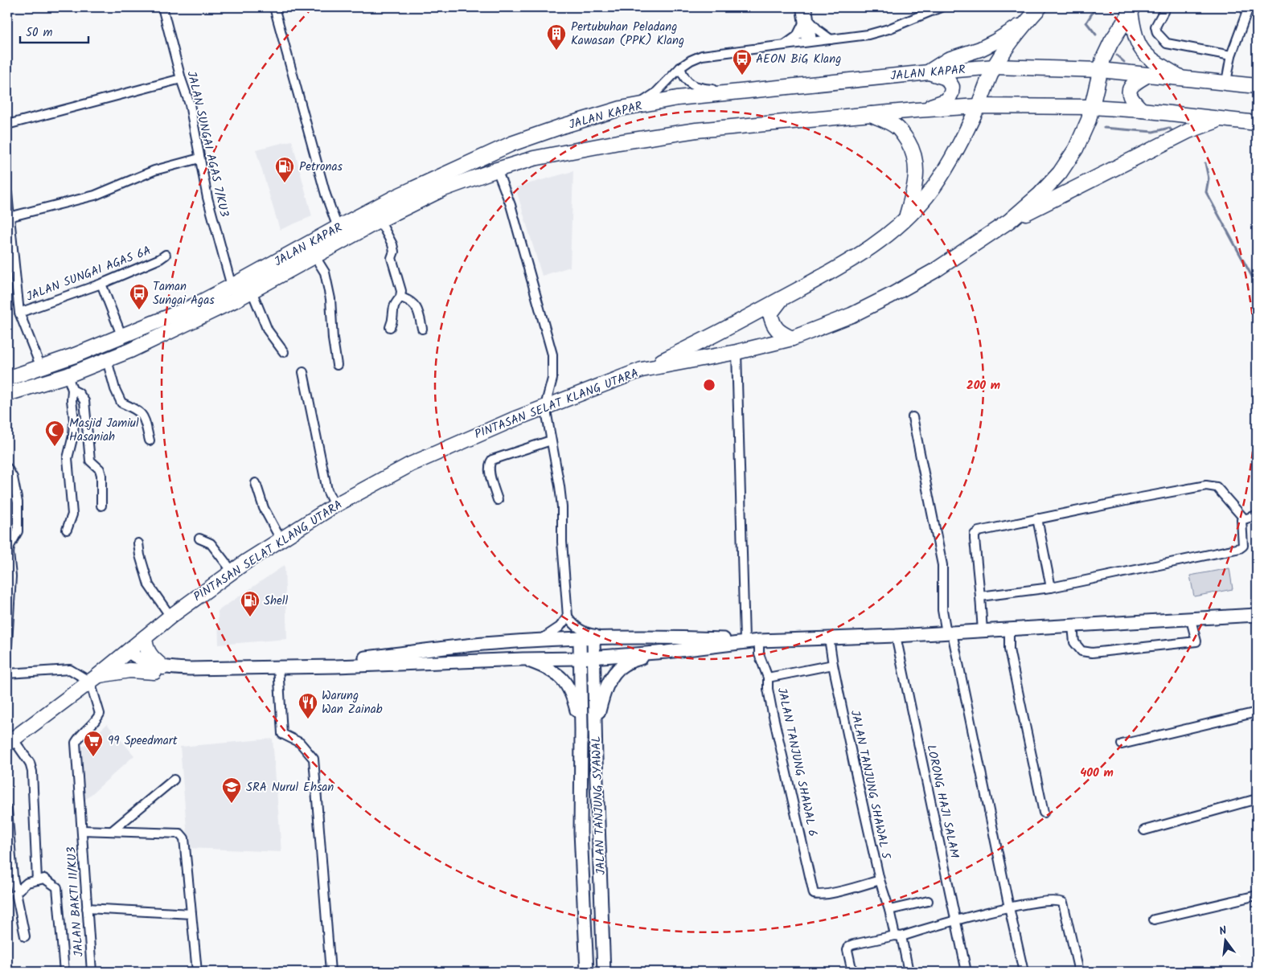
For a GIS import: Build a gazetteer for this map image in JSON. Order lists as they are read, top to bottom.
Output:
{
  "streets": {
    "highway": ["JALAN KAPAR", "PINTASAN SELAT KLANG UTARA"],
    "main road": ["JALAN TANJUNG SYAWAL"],
    "street": [
      "JALAN SUNGAI AGAS 7/KU3",
      "JALAN SUNGAI AGAS 6A",
      "JALAN TANJUNG SHAWAL 6",
      "JALAN TANJUNG SHAWAL 5",
      "LORONG HAJI SALAM",
      "JALAN BAKTI 11/KU3"
    ]
  },
  "crossings": [
    ["JALAN KAPAR", "JALAN SUNGAI AGAS 7/KU3"],
    ["JALAN KAPAR", "PINTASAN SELAT KLANG UTARA"],
    ["PINTASAN SELAT KLANG UTARA", "JALAN BAKTI 11/KU3"],
    ["JALAN TANJUNG SHAWAL 6", "JALAN TANJUNG SHAWAL 5"]
  ],
  "places": {
    "building": ["Pertubuhan Peladang Kawasan (PPK) Klang"],
    "bus stop": ["AEON BiG Klang", "Taman Sungai Agas"],
    "fuel station": ["Petronas", "Shell"],
    "mosque": ["Masjid Jamiul Hasaniah"],
    "restaurant": ["Warung Wan Zainab"],
    "supermarket": ["99 Speedmart"],
    "school or university": ["SRA Nurul Ehsan"]
  },
  "scale_bar": "50 m",
  "north": "top",
  "rings": ["200 m", "400 m"]
}
